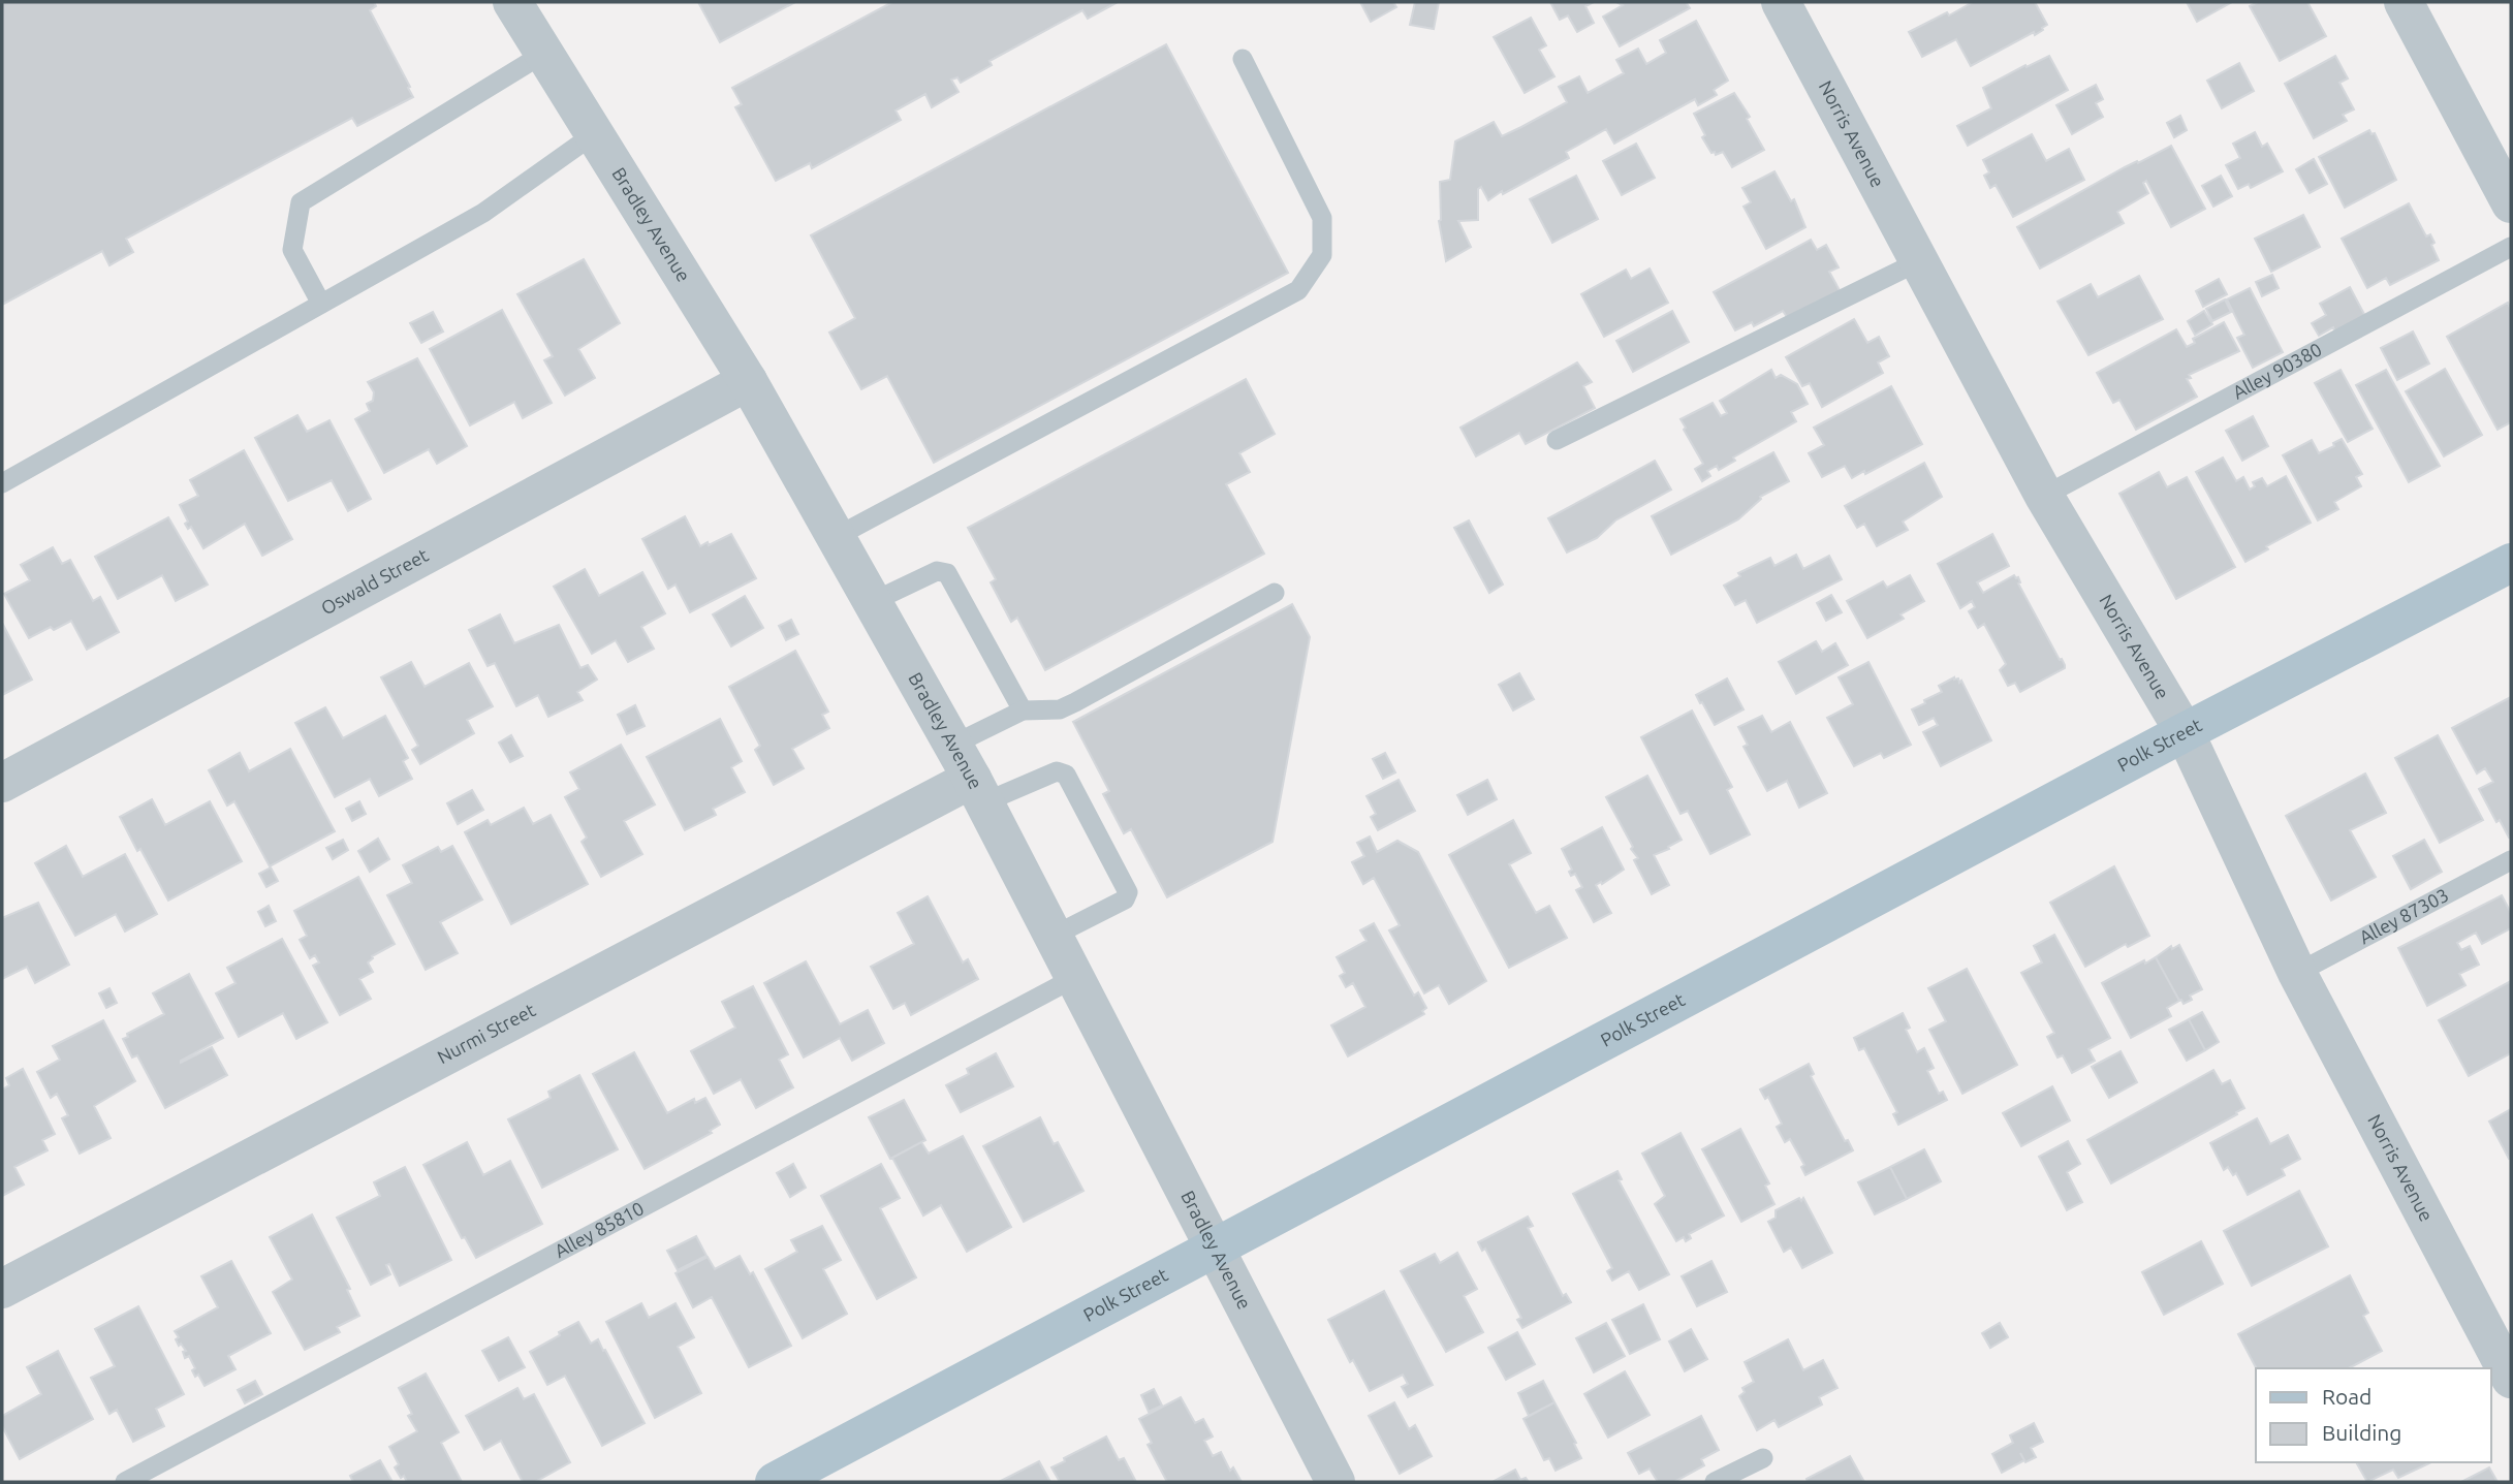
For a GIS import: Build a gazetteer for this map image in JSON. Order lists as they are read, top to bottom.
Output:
{
  "streets": {
    "main road": ["Polk Street"],
    "street": [
      "Norris Avenue",
      "Bradley Avenue",
      "Oswald Street",
      "Nurmi Street"
    ],
    "lane": ["Alley 90380", "Alley 87303", "Alley 85810"]
  },
  "crossings": [
    ["Norris Avenue", "Alley 90380"],
    ["Norris Avenue", "Polk Street"],
    ["Norris Avenue", "Alley 87303"],
    ["Bradley Avenue", "Oswald Street"],
    ["Bradley Avenue", "Polk Street"],
    ["Bradley Avenue", "Nurmi Street"],
    ["Bradley Avenue", "Alley 85810"]
  ],
  "legend": ["Road", "Building"]
}
